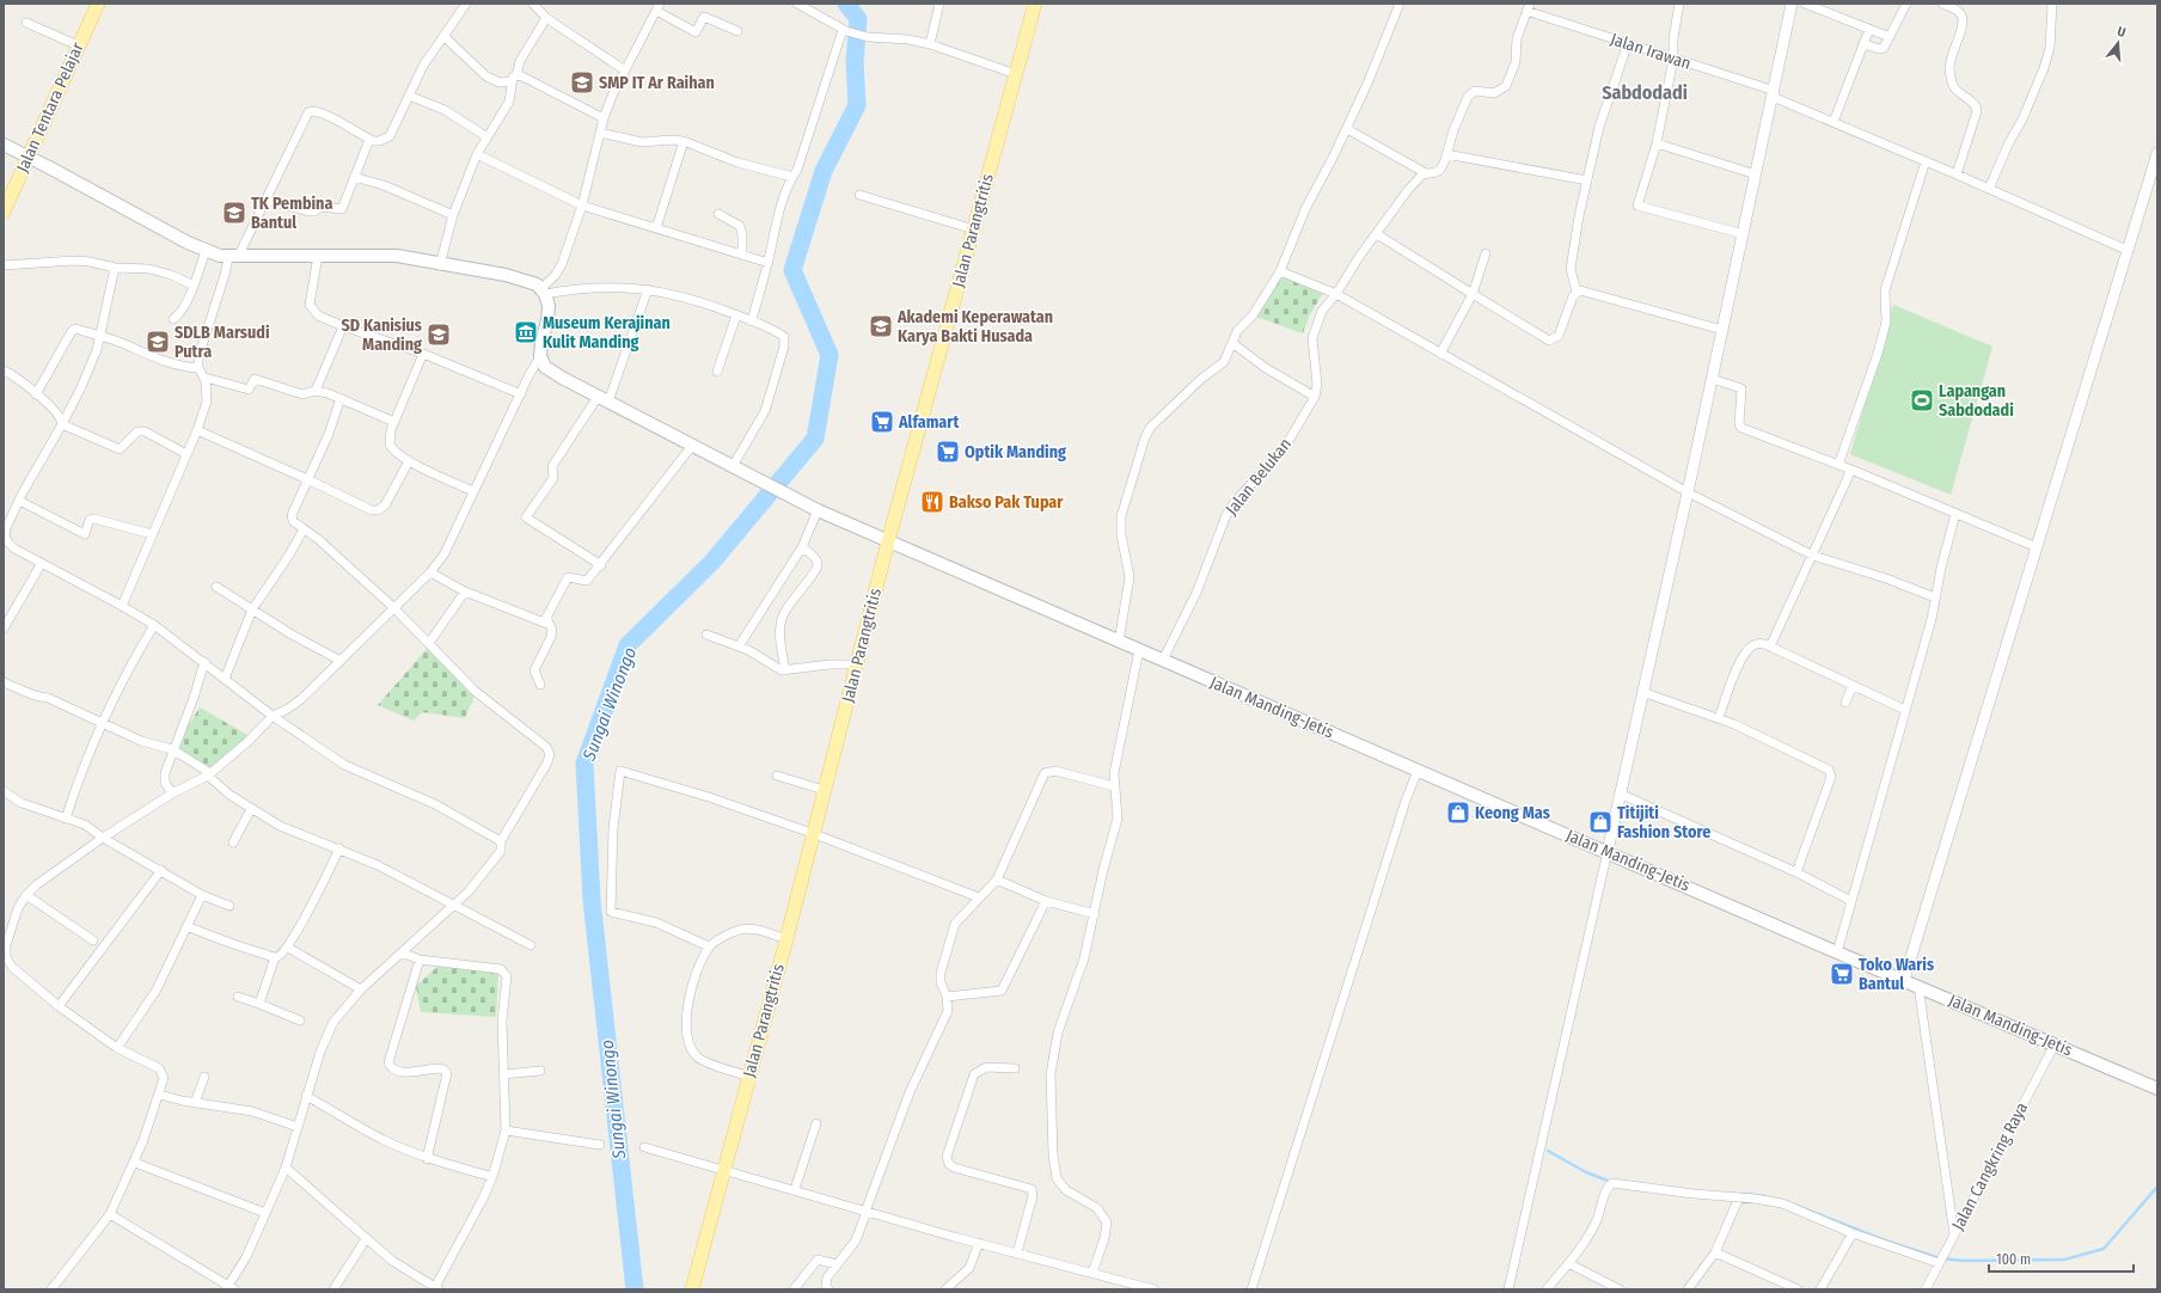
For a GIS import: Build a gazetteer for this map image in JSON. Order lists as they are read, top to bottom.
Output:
{
  "streets": {
    "main road": ["Jalan Tentara Pelajar", "Jalan Parangtritis", "Jalan Manding-Jetis"],
    "street": ["Jalan Irawan", "Jalan Belukan", "Jalan Cangkring Raya"]
  },
  "crossings": [
    ["Jalan Parangtritis", "Jalan Manding-Jetis"],
    ["Jalan Belukan", "Jalan Manding-Jetis"],
    ["Jalan Manding-Jetis", "Jalan Cangkring Raya"]
  ],
  "districts": ["Sabdodadi"],
  "water": ["Sungai Winongo"],
  "places": {
    "school or university": [
      "SMP IT Ar Raihan",
      "TK Pembina Bantul",
      "Akademi Keperawatan Karya Bakti Husada",
      "SD Kanisius Manding",
      "SDLB Marsudi Putra"
    ],
    "museum": ["Museum Kerajinan Kulit Manding"],
    "sports": ["Lapangan Sabdodadi"],
    "supermarket": ["Alfamart", "Optik Manding", "Toko Waris Bantul"],
    "restaurant": ["Bakso Pak Tupar"],
    "shop": ["Keong Mas", "Titijiti Fashion Store"]
  },
  "scale_bar": "100 m",
  "north": "top"
}
